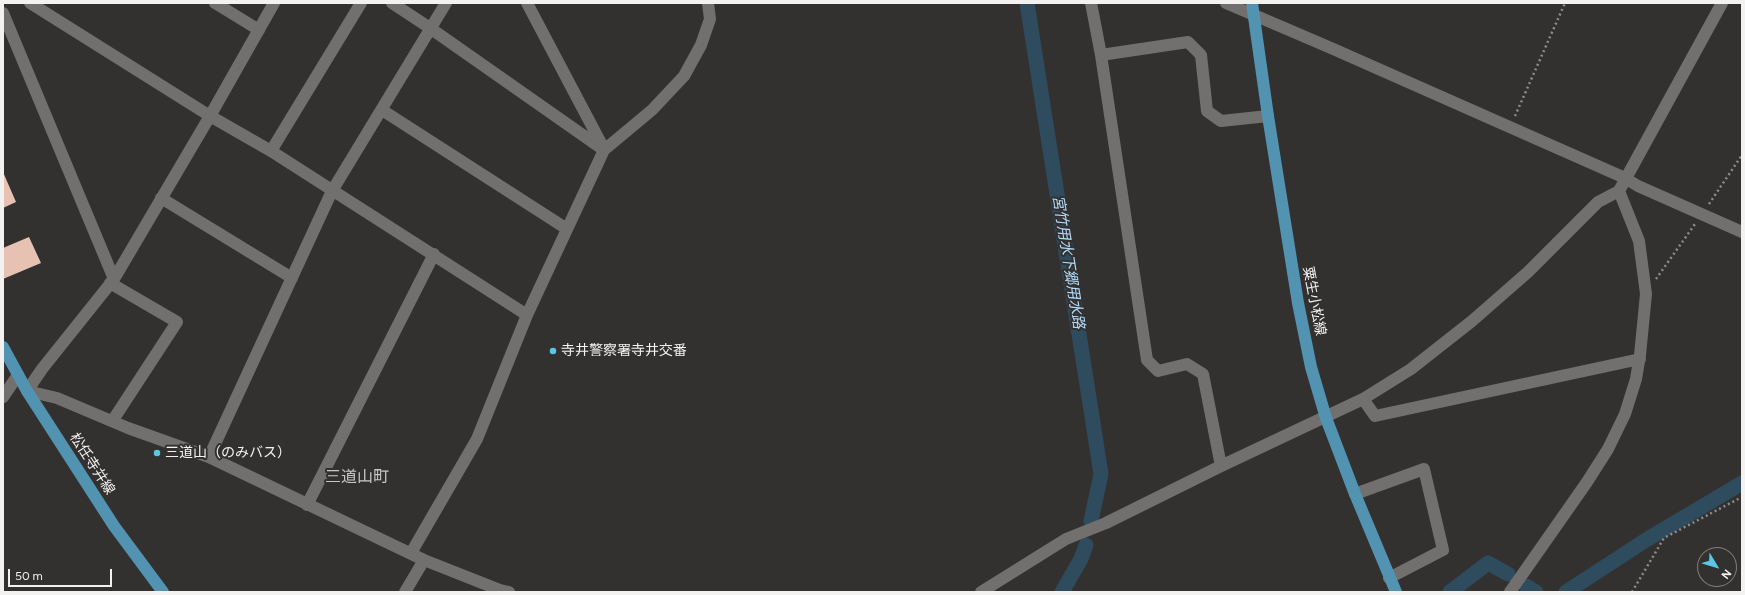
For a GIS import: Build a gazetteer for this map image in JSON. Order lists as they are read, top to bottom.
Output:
{
  "streets": {
    "main road": ["粟生小松線", "松任寺井線"]
  },
  "districts": ["三道山町"],
  "water": ["宮竹用水下郷用水路"],
  "places": ["寺井警察署寺井交番", "三道山（のみバス）"],
  "scale_bar": "50 m",
  "north": "bottom right"
}
